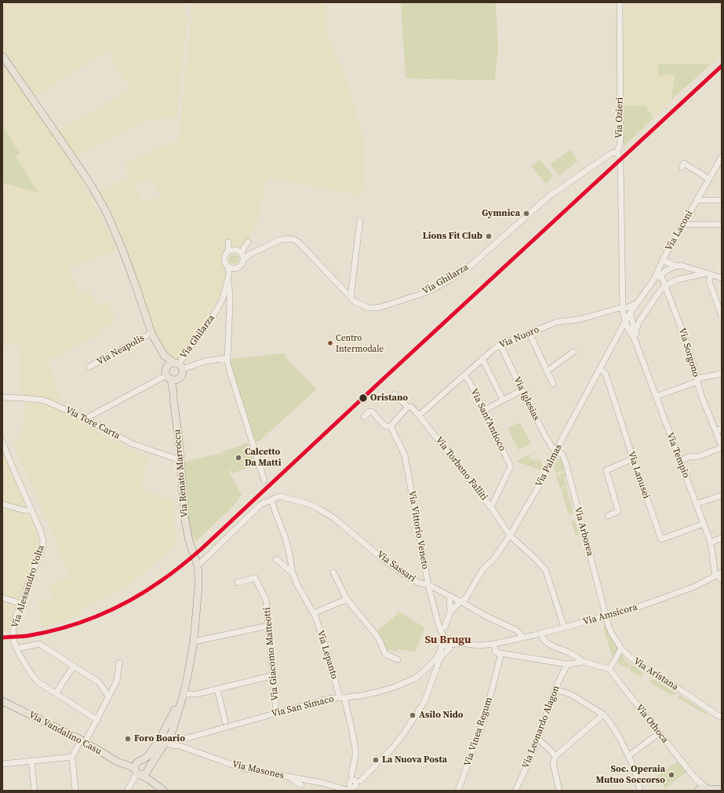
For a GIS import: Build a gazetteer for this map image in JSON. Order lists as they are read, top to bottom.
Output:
{
  "streets": {
    "main road": ["Via Renato Marroccu", "Via Vandalino Casu"],
    "street": [
      "Via Ozieri",
      "Via Laconi",
      "Via Ghilarza",
      "Via Nuoro",
      "Via Neapolis",
      "Via Sorgono",
      "Via Iglesias",
      "Via Sant'Antioco",
      "Via Tore Carta",
      "Via Tempio",
      "Via Palmas",
      "Via Torbeno Falliti",
      "Via Lanusei",
      "Via Vittorio Veneto",
      "Via Arborea",
      "Via Sassari",
      "Via Alessandro Volta",
      "Via Amsicora",
      "Via Giacomo Matteotti",
      "Via Lepanto",
      "Via Aristana",
      "Via San Simaco",
      "Via Othoca",
      "Via Leonardo Alagon",
      "Via Vinea Regum",
      "Via Masones"
    ]
  },
  "crossings": [
    ["Via Ozieri", "Via Ghilarza"],
    ["Via Laconi", "Via Nuoro"],
    ["Via Laconi", "Via Tempio"],
    ["Via Nuoro", "Via Iglesias"],
    ["Via Nuoro", "Via Sant'Antioco"],
    ["Via Nuoro", "Via Tempio"],
    ["Via Nuoro", "Via Torbeno Falliti"],
    ["Via Iglesias", "Via Palmas"],
    ["Via Iglesias", "Via Arborea"],
    ["Via Sant'Antioco", "Via Torbeno Falliti"],
    ["Via Tore Carta", "Via Renato Marroccu"],
    ["Via Tempio", "Via Palmas"],
    ["Via Tempio", "Via Lanusei"],
    ["Via Tempio", "Via Amsicora"],
    ["Via Palmas", "Via Torbeno Falliti"],
    ["Via Palmas", "Via Lanusei"],
    ["Via Palmas", "Via Arborea"],
    ["Via Palmas", "Via Sassari"],
    ["Via Torbeno Falliti", "Via Amsicora"],
    ["Via Renato Marroccu", "Via Sassari"],
    ["Via Renato Marroccu", "Via San Simaco"],
    ["Via Renato Marroccu", "Via Masones"],
    ["Via Vittorio Veneto", "Via Sassari"],
    ["Via Vittorio Veneto", "Via Amsicora"],
    ["Via Arborea", "Via Amsicora"],
    ["Via Arborea", "Via Aristana"],
    ["Via Sassari", "Via Amsicora"],
    ["Via Sassari", "Via Lepanto"],
    ["Via Amsicora", "Via Aristana"],
    ["Via Giacomo Matteotti", "Via San Simaco"],
    ["Via Lepanto", "Via San Simaco"],
    ["Via Lepanto", "Via Masones"],
    ["Via San Simaco", "Via Masones"]
  ],
  "districts": ["Su Brugu"],
  "places": [
    "Gymnica",
    "Lions Fit Club",
    "Centro Intermodale",
    "Oristano",
    "Calcetto Da Matti",
    "Asilo Nido",
    "Foro Boario",
    "La Nuova Posta",
    "Soc. Operaia Mutuo Soccorso"
  ]
}
